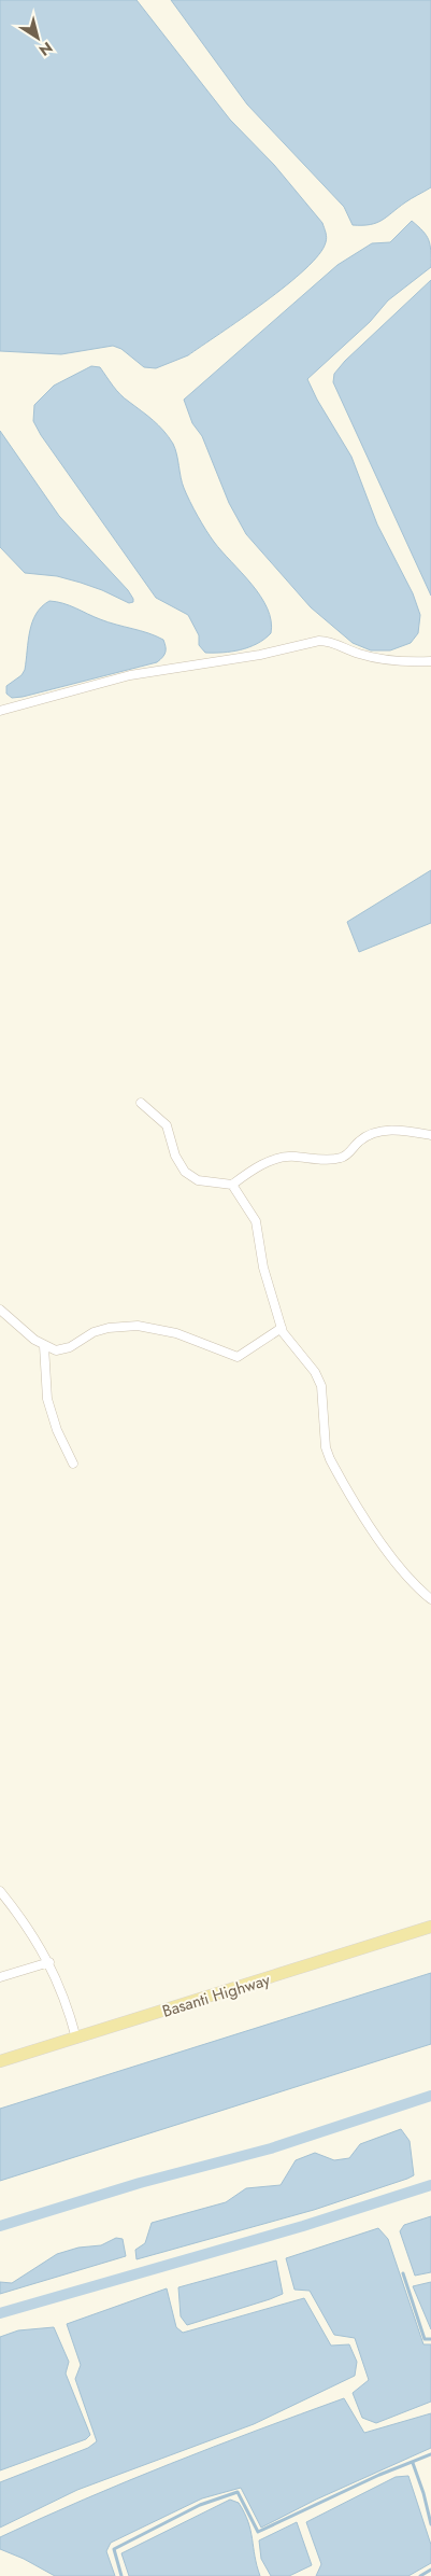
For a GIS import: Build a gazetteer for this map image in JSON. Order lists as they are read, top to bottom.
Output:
{
  "streets": {
    "main road": ["Basanti Highway"]
  },
  "north": "bottom right"
}
